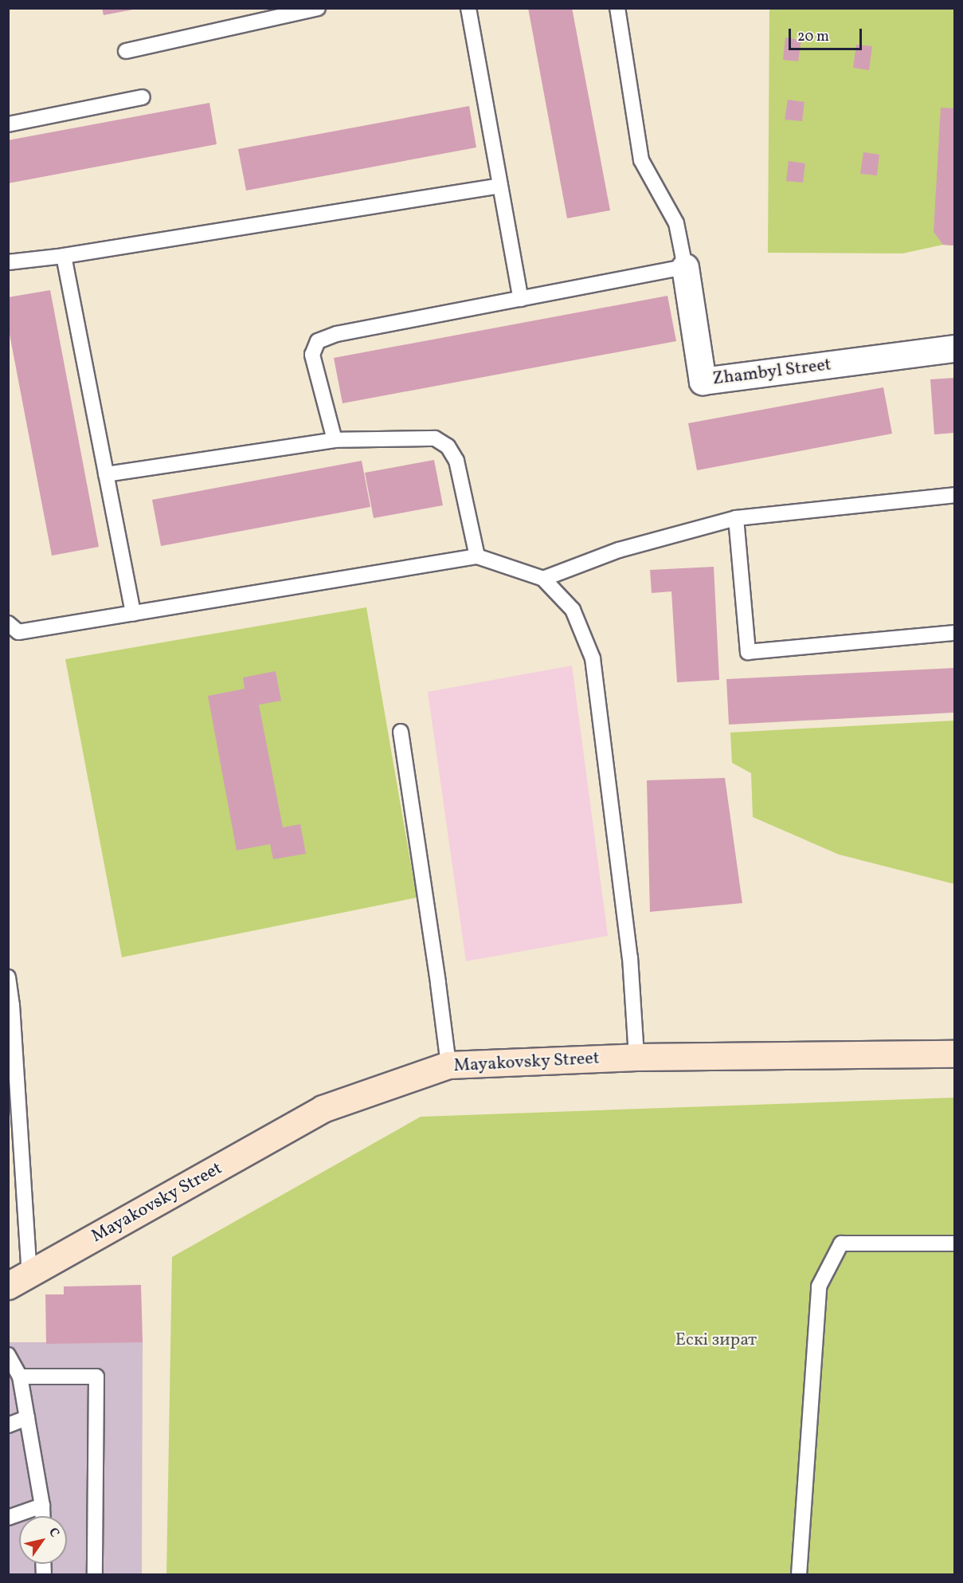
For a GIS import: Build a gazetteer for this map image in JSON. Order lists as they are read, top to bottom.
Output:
{
  "streets": {
    "main road": ["Mayakovsky Street"],
    "street": ["Zhambyl Street"]
  },
  "parks": ["Ескі зират"],
  "scale_bar": "20 m",
  "north": "top right"
}
